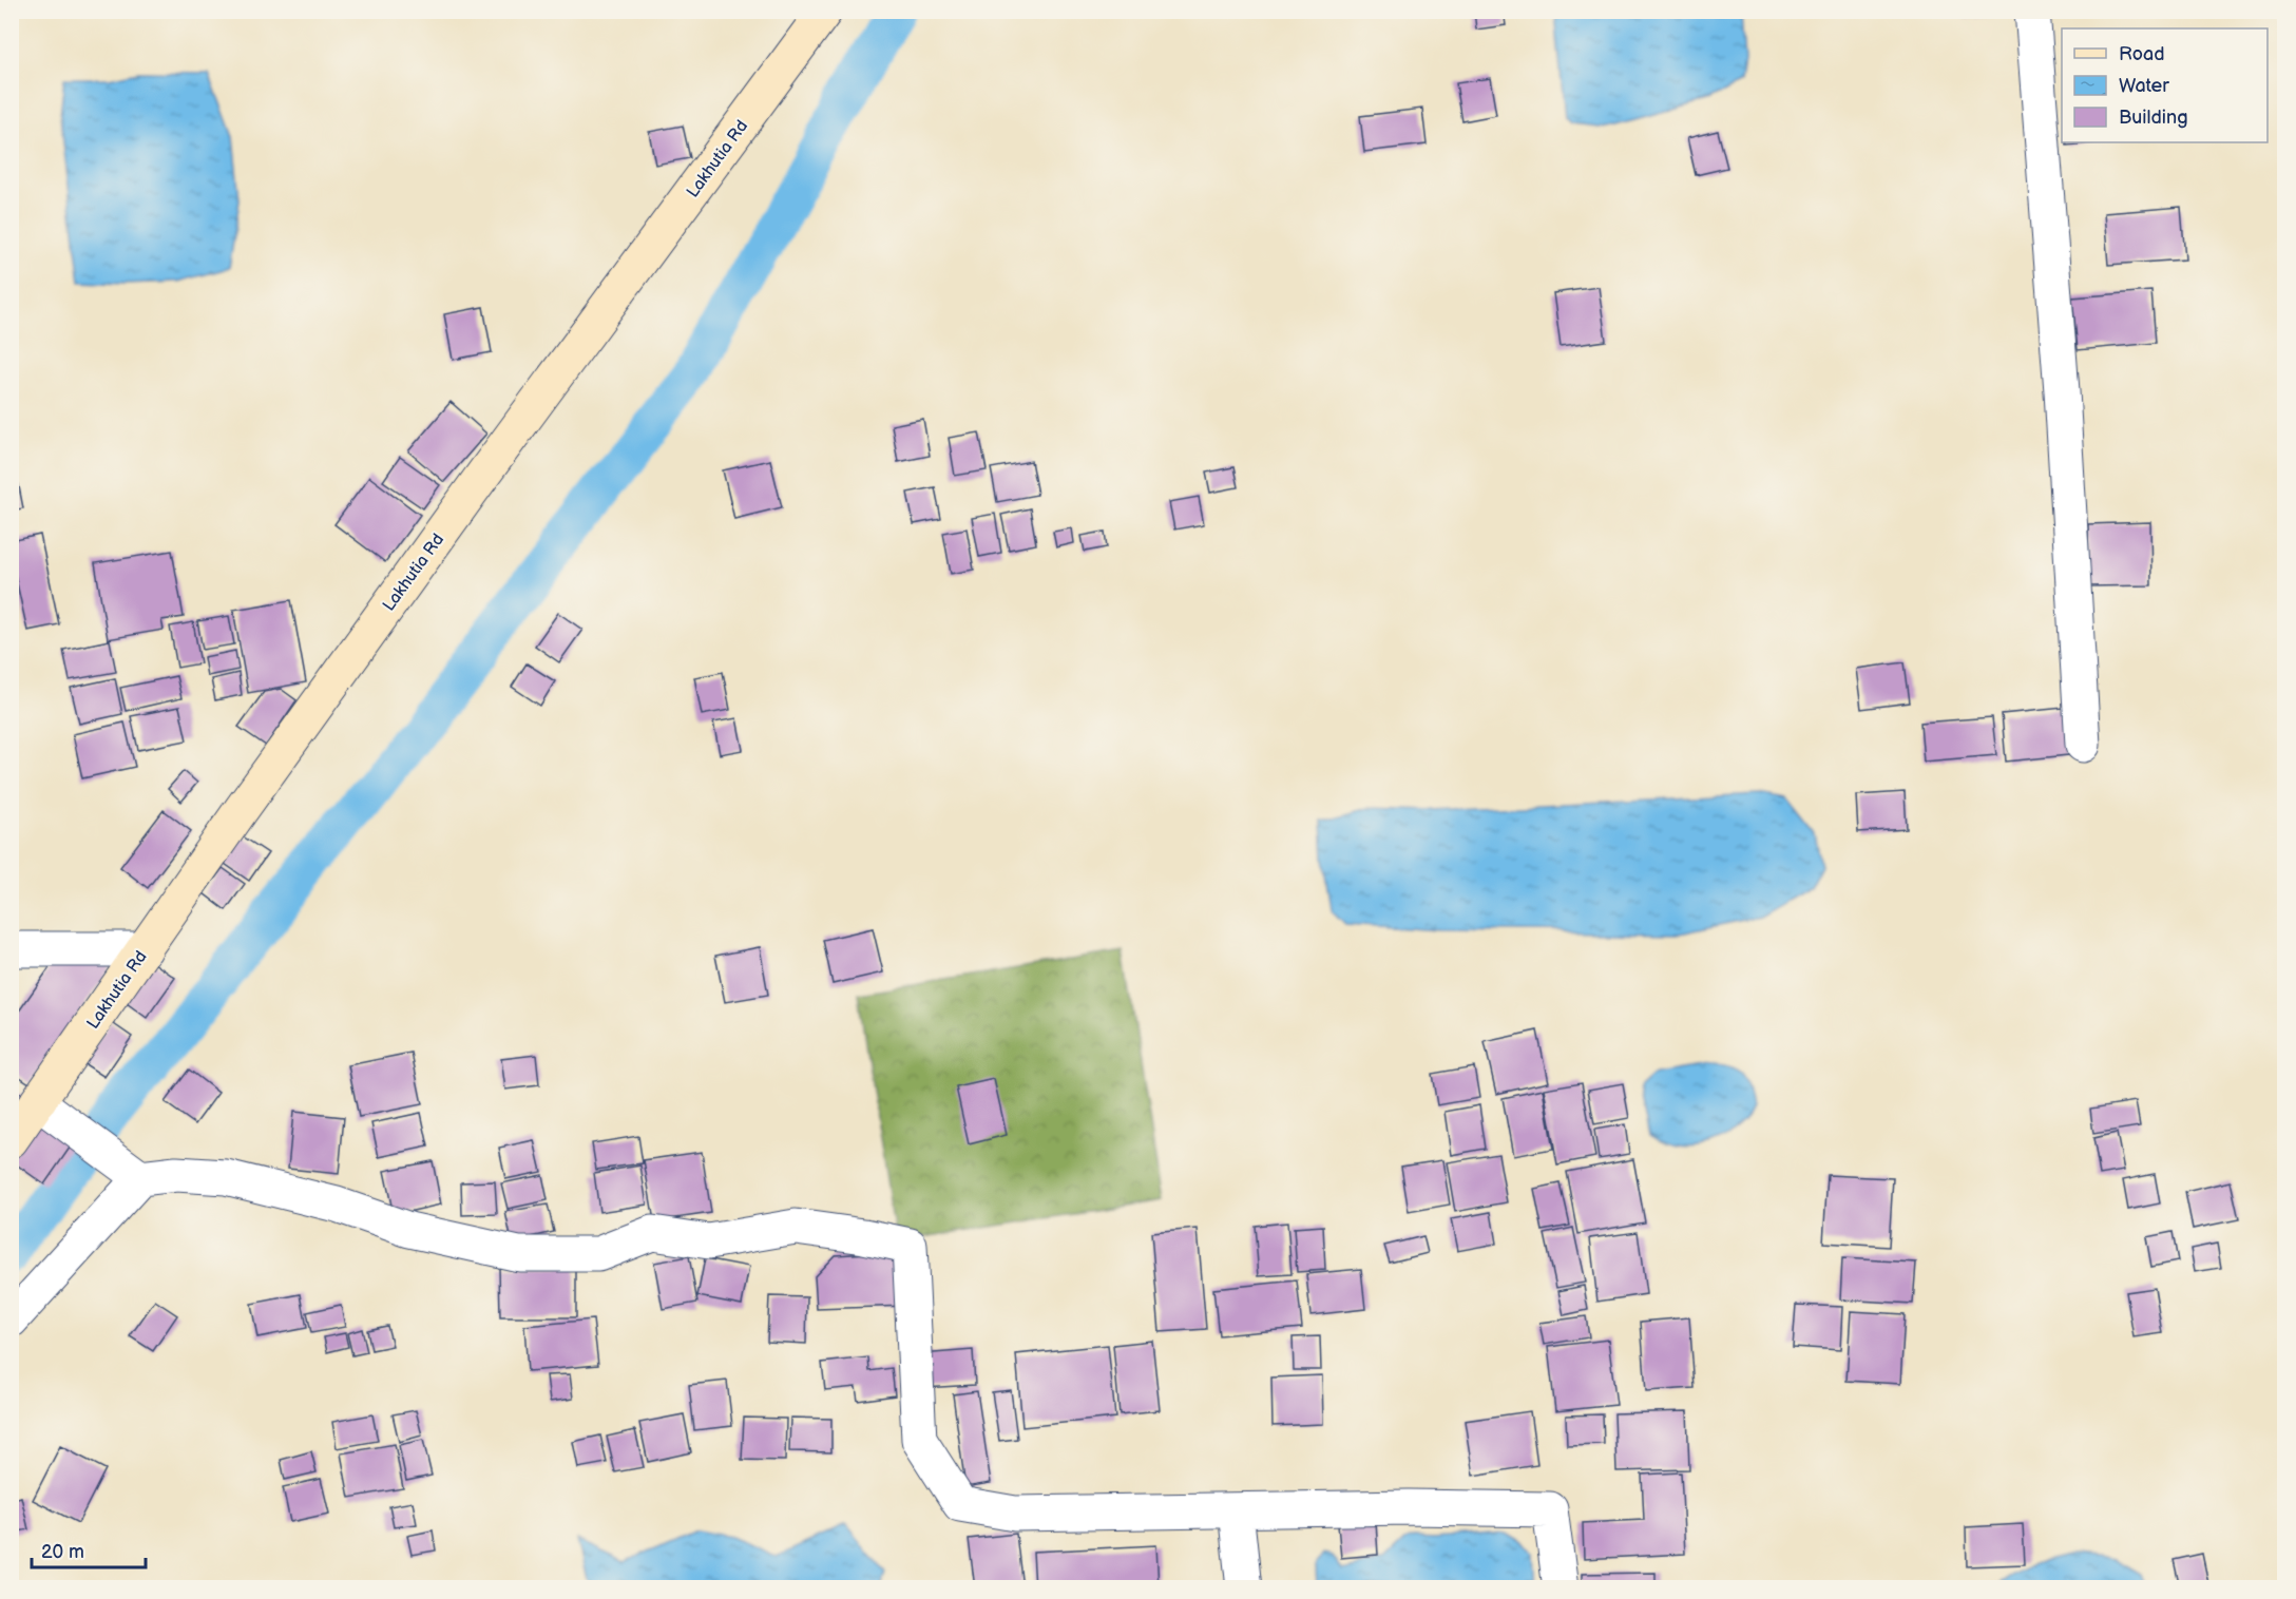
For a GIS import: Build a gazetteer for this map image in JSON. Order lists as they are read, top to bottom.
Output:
{
  "streets": {
    "street": ["Lakhutia Rd"]
  },
  "legend": ["Road", "Water", "Building"],
  "scale_bar": "20 m"
}
